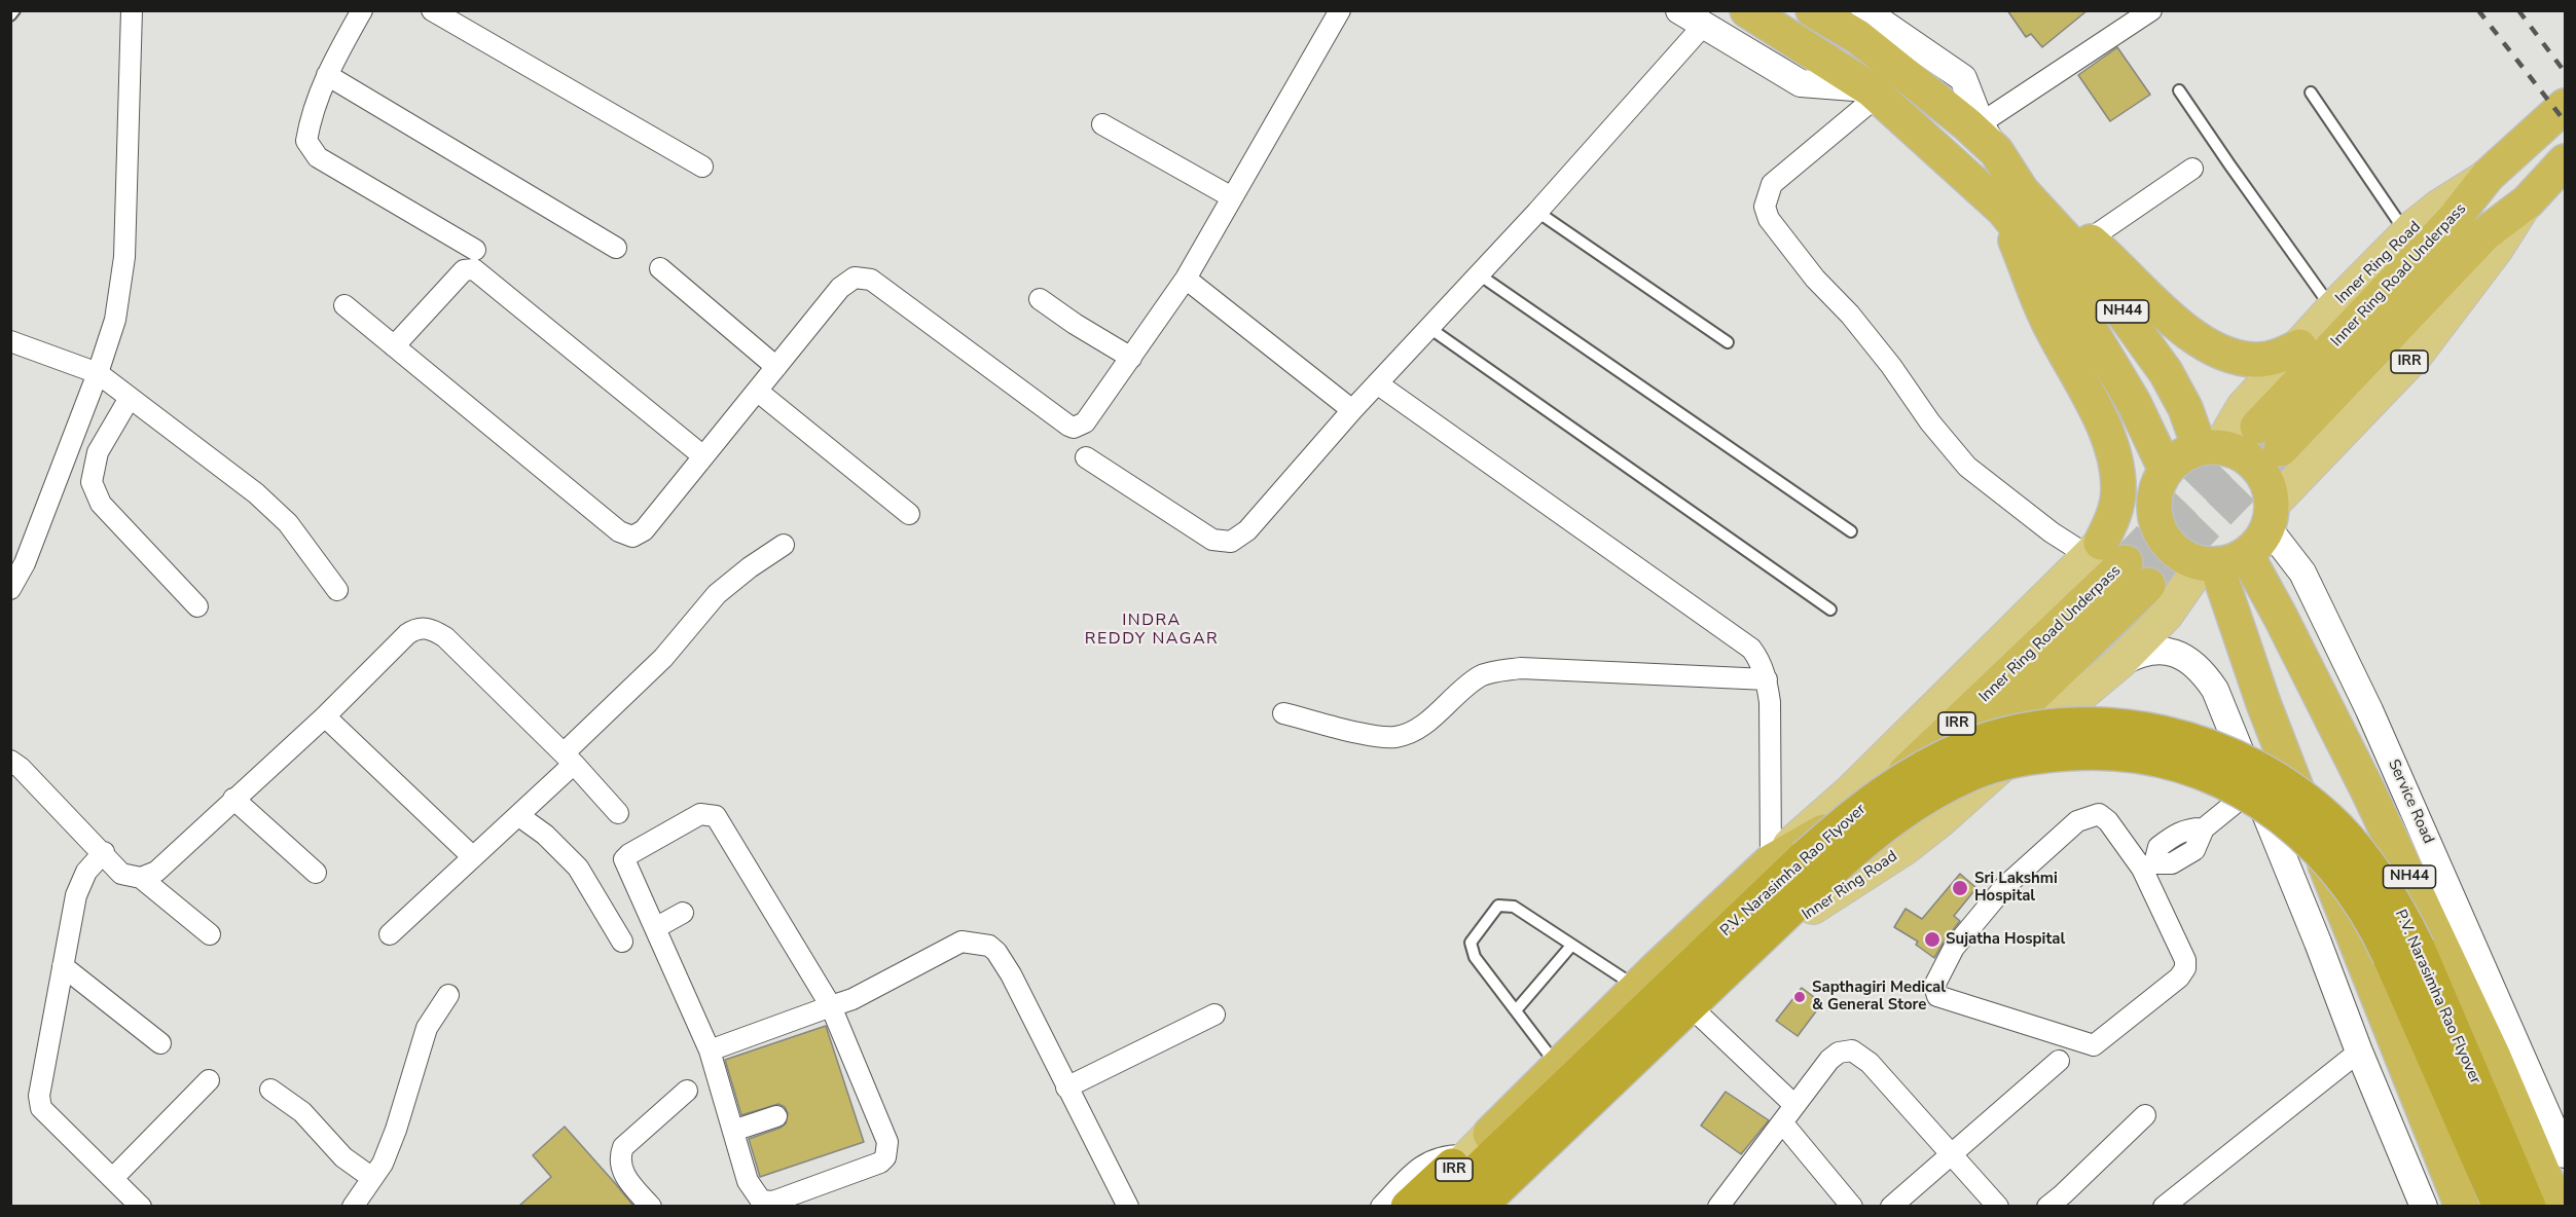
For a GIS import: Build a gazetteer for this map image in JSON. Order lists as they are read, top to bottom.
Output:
{
  "streets": {
    "highway": [
      "Inner Ring Road",
      "Inner Ring Road Underpass",
      "NH44",
      "IRR",
      "P.V. Narasimha Rao Flyover"
    ],
    "street": ["Service Road"]
  },
  "crossings": [
    ["Inner Ring Road", "Inner Ring Road Underpass"],
    ["Inner Ring Road", "NH44"],
    ["Inner Ring Road", "IRR"],
    ["Inner Ring Road", "Service Road"],
    ["Inner Ring Road Underpass", "IRR"],
    ["NH44", "IRR"],
    ["NH44", "Service Road"],
    ["IRR", "Service Road"]
  ],
  "districts": ["INDRA REDDY NAGAR"],
  "places": ["Sri Lakshmi Hospital", "Sujatha Hospital", "Sapthagiri Medical & General Store"]
}
